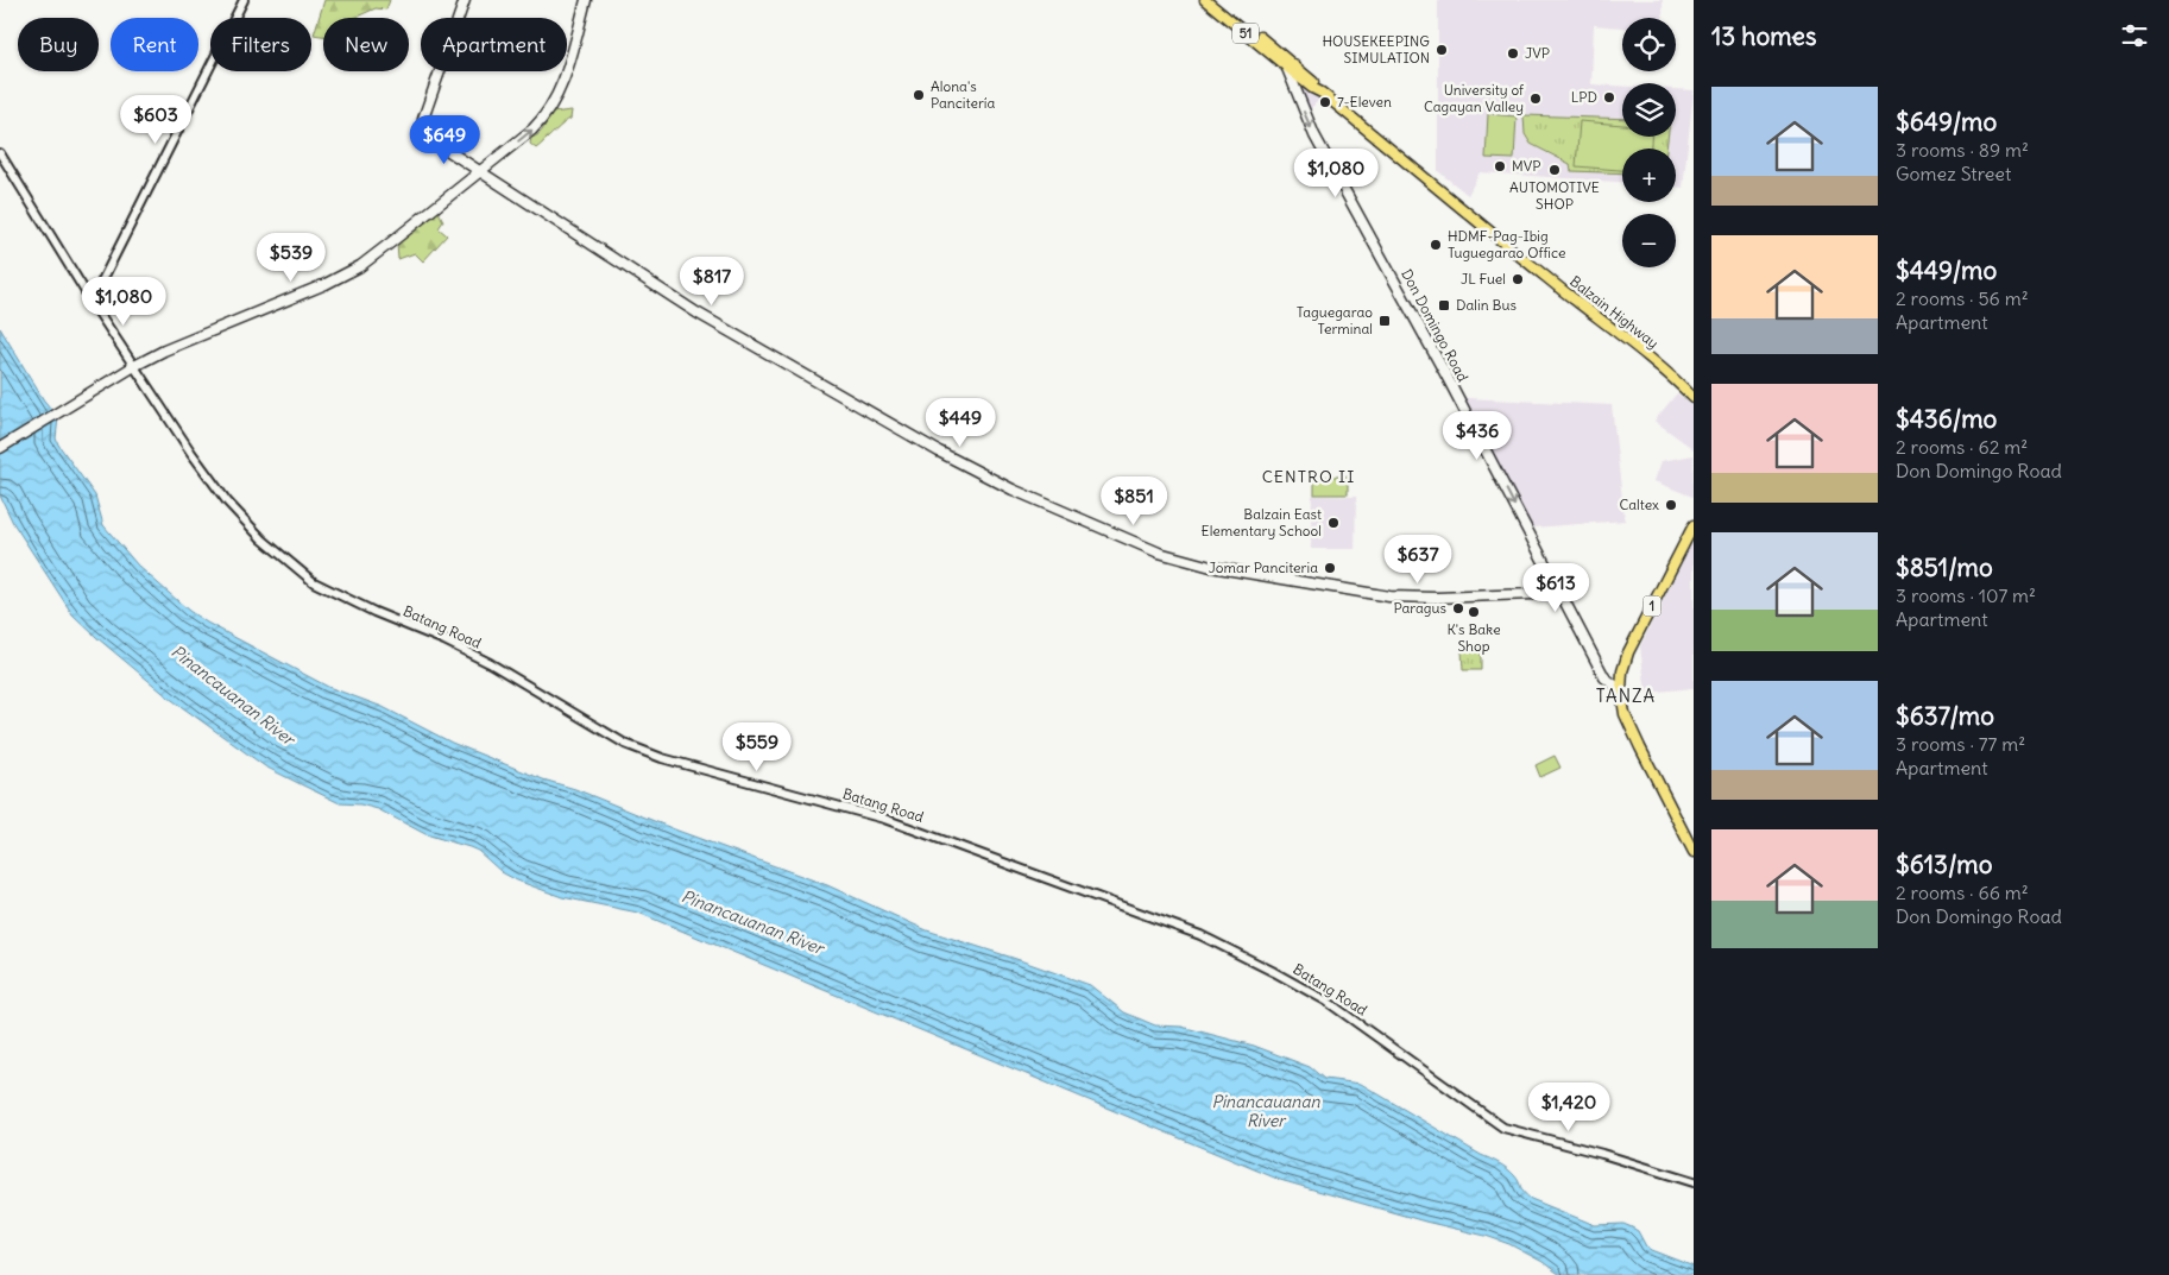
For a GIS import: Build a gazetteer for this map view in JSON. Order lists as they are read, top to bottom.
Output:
{
  "streets": {
    "main road": [
      "51",
      "Balzain Highway",
      "Don Domingo Road",
      "1"
    ],
    "street": ["Batang Road"]
  },
  "crossings": [
    ["Balzain Highway", "Don Domingo Road"],
    ["Don Domingo Road", "1"]
  ],
  "one_way": ["Don Domingo Road"],
  "districts": ["CENTRO II", "TANZA"],
  "water": ["Pinancauanan River"],
  "places": {
    "other": [
      "HOUSEKEEPING SIMULATION",
      "JVP",
      "Alona's Pancitería",
      "LPD",
      "University of Cagayan Valley",
      "7-Eleven",
      "MVP",
      "AUTOMOTIVE SHOP",
      "HDMF-Pag-Ibig Tuguegarao Office",
      "JL Fuel",
      "Caltex",
      "Balzain East Elementary School",
      "Jomar Panciteria",
      "Paragus",
      "K's Bake Shop"
    ],
    "transit": ["Dalin Bus", "Taguegarao Terminal"]
  },
  "page": {
    "heading": "13 homes",
    "map_buttons": ["+", "−"],
    "chip": [
      "Buy",
      "Rent",
      "Filters",
      "New",
      "Apartment"
    ],
    "list": [
      {
        "name": "$649/mo",
        "note": "3 rooms · 89 m² · Gomez Street"
      },
      {
        "name": "$449/mo",
        "note": "2 rooms · 56 m² · Apartment"
      },
      {
        "name": "$436/mo",
        "note": "2 rooms · 62 m² · Don Domingo Road"
      },
      {
        "name": "$851/mo",
        "note": "3 rooms · 107 m² · Apartment"
      },
      {
        "name": "$637/mo",
        "note": "3 rooms · 77 m² · Apartment"
      },
      {
        "name": "$613/mo",
        "note": "2 rooms · 66 m² · Don Domingo Road"
      }
    ],
    "price": [
      "$603",
      "$649",
      "$1,080",
      "$539",
      "$817",
      "$1,080",
      "$449",
      "$436",
      "$851",
      "$637",
      "$613",
      "$559",
      "$1,420"
    ]
  }
}
